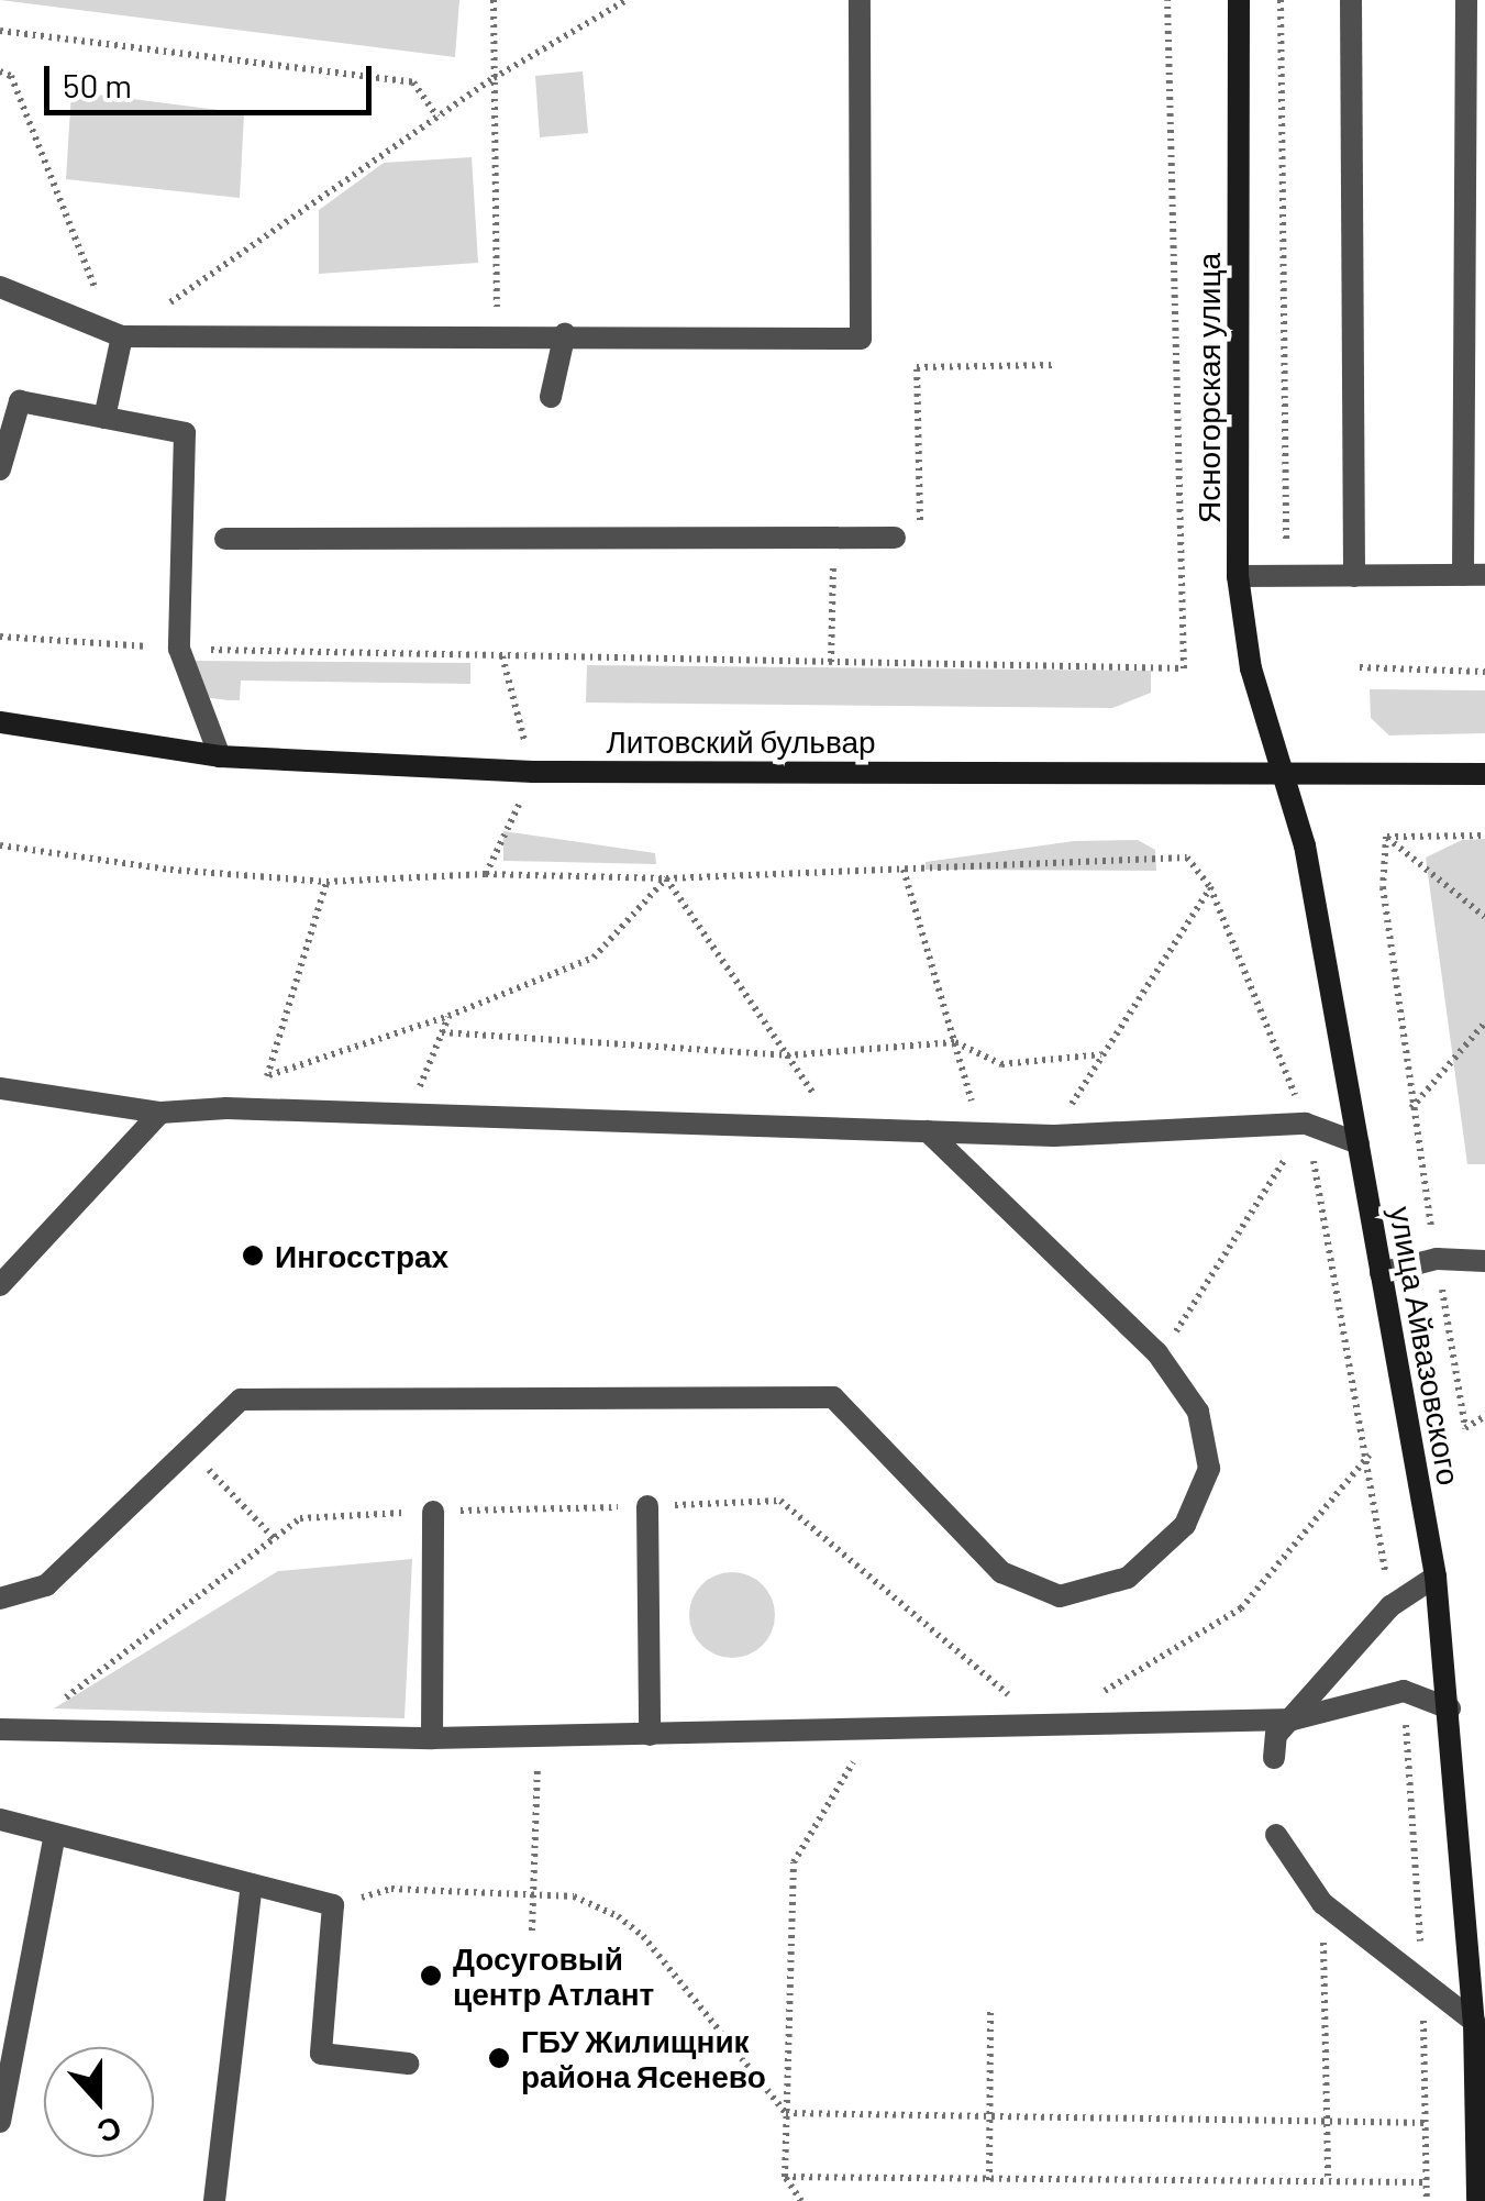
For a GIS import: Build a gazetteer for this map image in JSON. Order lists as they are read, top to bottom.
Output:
{
  "streets": {
    "main road": ["Ясногорская улица", "Литовский бульвар", "улица Айвазовского"]
  },
  "crossings": [
    ["Ясногорская улица", "Литовский бульвар"],
    ["Ясногорская улица", "улица Айвазовского"],
    ["Литовский бульвар", "улица Айвазовского"]
  ],
  "places": ["Ингосстрах", "Досуговый центр Атлант", "ГБУ Жилищник района Ясенево"],
  "scale_bar": "50 m",
  "north": "bottom"
}
